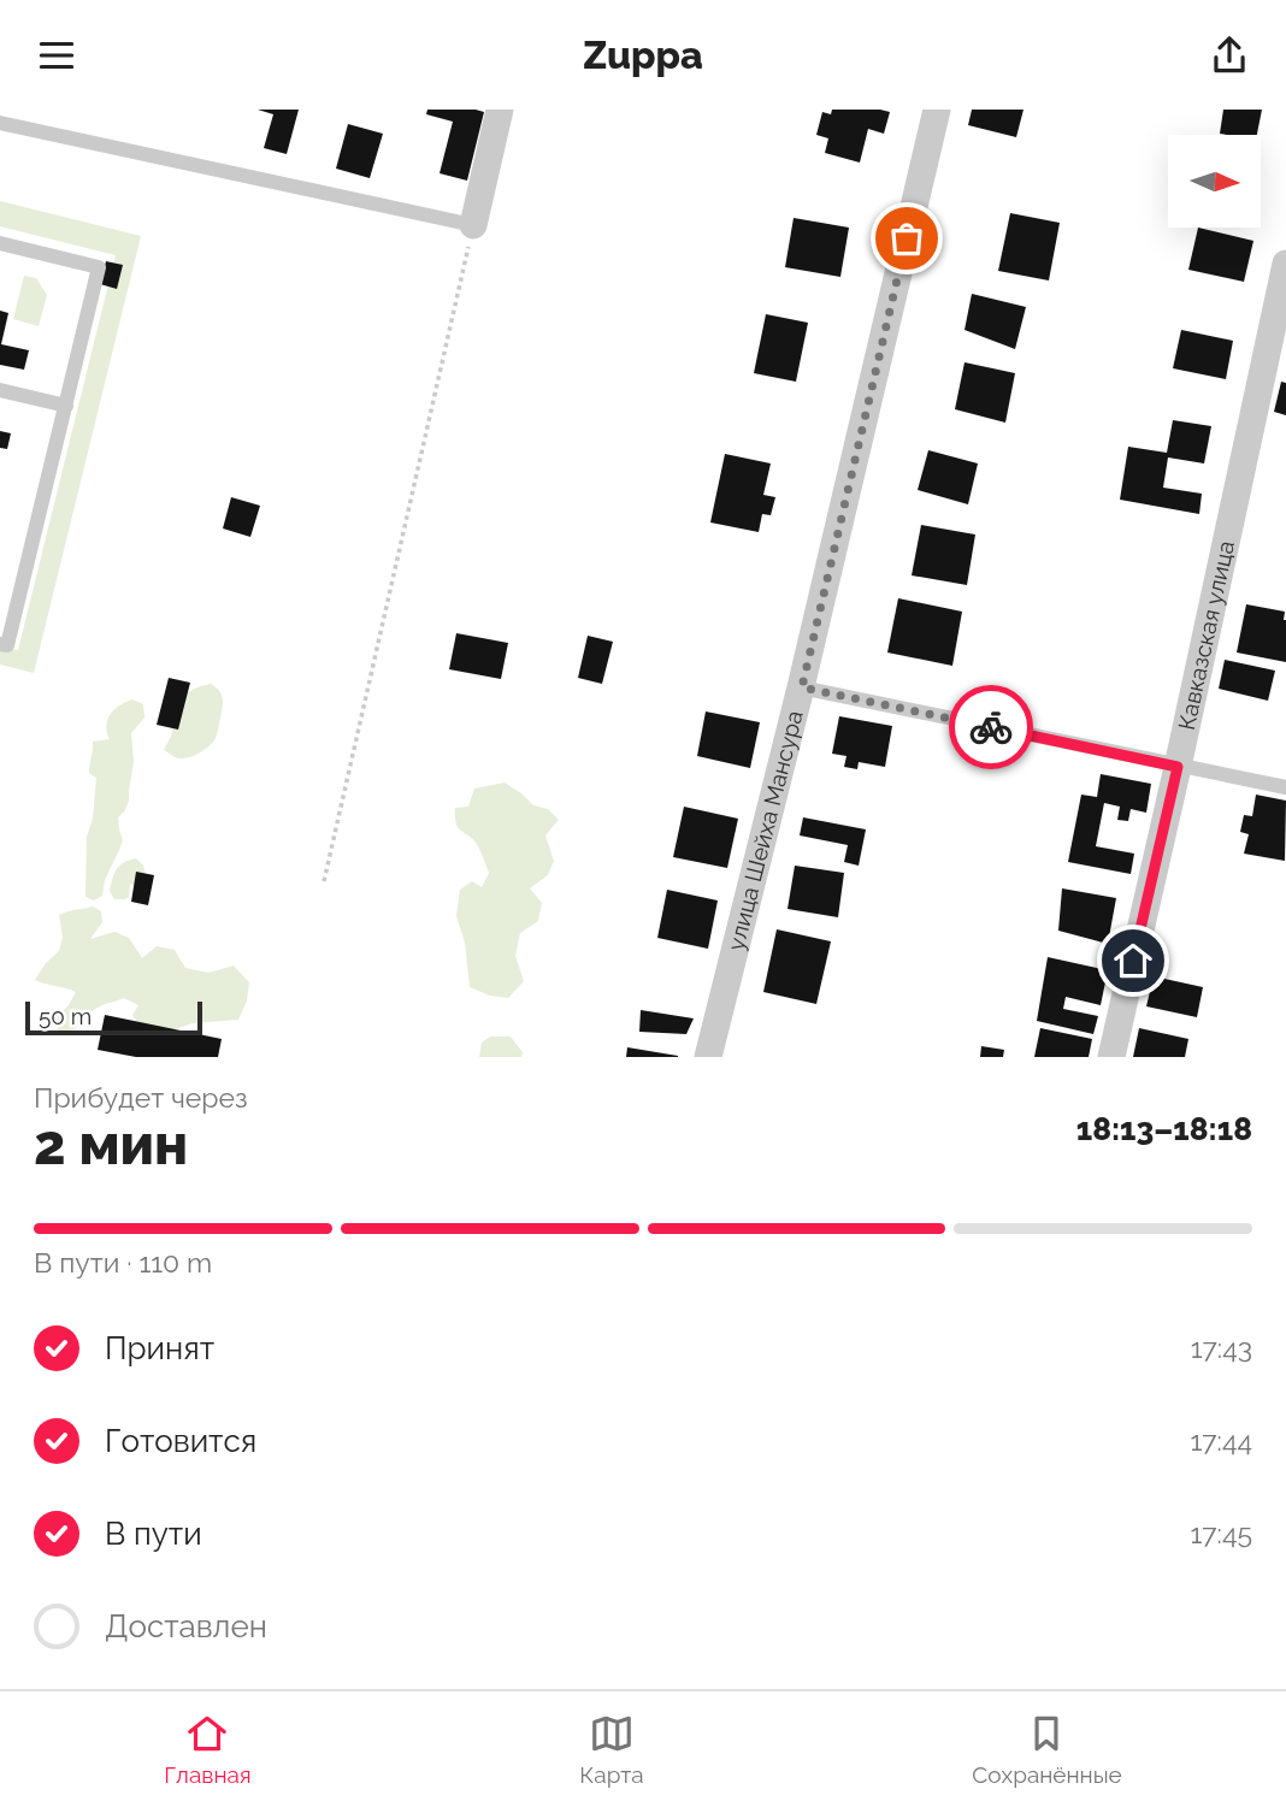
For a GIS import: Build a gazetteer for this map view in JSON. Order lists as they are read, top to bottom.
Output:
{
  "streets": {
    "street": ["Кавказская улица", "улица Шейха Мансура"]
  },
  "scale_bar": "50 m",
  "north": "right",
  "page": {
    "header": "Zuppa",
    "scale": "50 m",
    "heading": ["2 мин", "Прибудет через", "18:13–18:18"],
    "bar": "В пути · 110 m",
    "list": [
      ["Принят", "17:43"],
      ["Готовится", "17:44"],
      ["В пути", "17:45"],
      "Доставлен"
    ],
    "tabs": ["Главная", "Карта", "Сохранённые"]
  }
}
